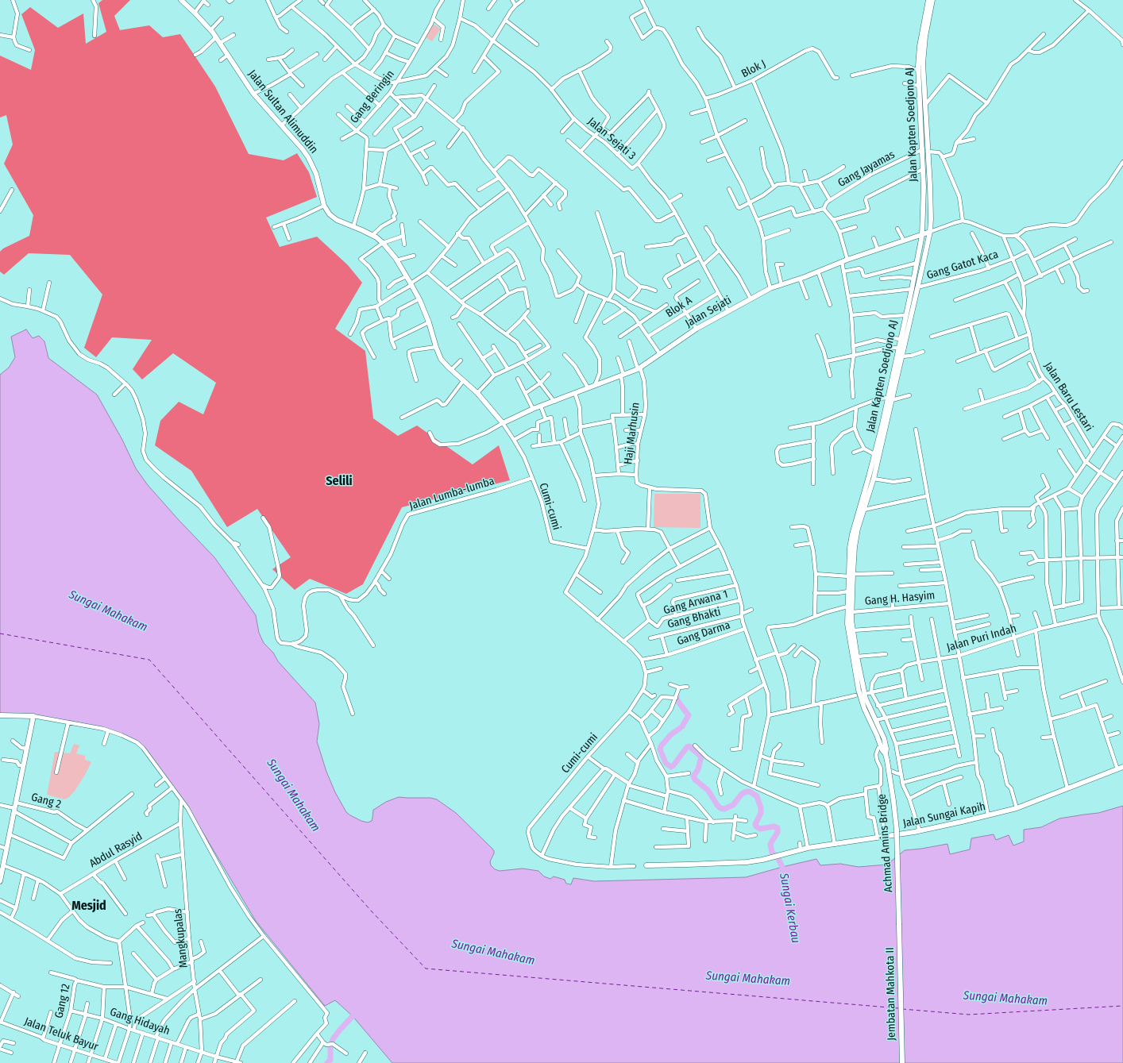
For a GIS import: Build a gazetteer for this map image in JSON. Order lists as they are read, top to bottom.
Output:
{
  "streets": {
    "main road": [
      "Jalan Sultan Alimuddin",
      "Jalan Kapten Soedjono AJ",
      "Jalan Sejati",
      "Jalan Sungai Kapih",
      "Achmad Amins Bridge",
      "Jembatan Mahkota II"
    ],
    "street": [
      "Blok J",
      "Gang Beringin",
      "Jalan Sejati 3",
      "Gang Jayamas",
      "Gang Gatot Kaca",
      "Blok A",
      "Jalan Baru Lestari",
      "Haji Marhusin",
      "Jalan Lumba-lumba",
      "Cumi-cumi",
      "Gang H. Hasyim",
      "Gang Arwana 1",
      "Gang Bhakti",
      "Gang Darma",
      "Jalan Puri Indah",
      "Gang 2",
      "Abdul Rasyid",
      "Mangkupalas",
      "Gang 12",
      "Gang Hidayah",
      "Jalan Teluk Bayur"
    ]
  },
  "crossings": [
    ["Gang Beringin", "Jalan Sultan Alimuddin"],
    ["Jalan Sultan Alimuddin", "Jalan Sejati"],
    ["Jalan Sultan Alimuddin", "Jalan Lumba-lumba"],
    ["Jalan Sultan Alimuddin", "Cumi-cumi"],
    ["Jalan Kapten Soedjono AJ", "Gang Jayamas"],
    ["Jalan Kapten Soedjono AJ", "Gang Gatot Kaca"],
    ["Jalan Kapten Soedjono AJ", "Jalan Sejati"],
    ["Jalan Kapten Soedjono AJ", "Gang H. Hasyim"],
    ["Jalan Kapten Soedjono AJ", "Achmad Amins Bridge"],
    ["Jalan Sejati 3", "Blok A"],
    ["Jalan Sejati 3", "Jalan Sejati"],
    ["Gang Gatot Kaca", "Jalan Baru Lestari"],
    ["Jalan Sejati", "Haji Marhusin"],
    ["Haji Marhusin", "Gang Arwana 1"],
    ["Haji Marhusin", "Gang Bhakti"],
    ["Haji Marhusin", "Gang Darma"],
    ["Jalan Lumba-lumba", "Cumi-cumi"],
    ["Cumi-cumi", "Gang Arwana 1"],
    ["Cumi-cumi", "Gang Darma"],
    ["Achmad Amins Bridge", "Jembatan Mahkota II"],
    ["Abdul Rasyid", "Mangkupalas"],
    ["Mangkupalas", "Gang Hidayah"],
    ["Gang 12", "Gang Hidayah"],
    ["Gang 12", "Jalan Teluk Bayur"]
  ],
  "districts": ["Selili", "Mesjid"],
  "water": ["Sungai Mahakam", "Sungai Kerbau"]
}
